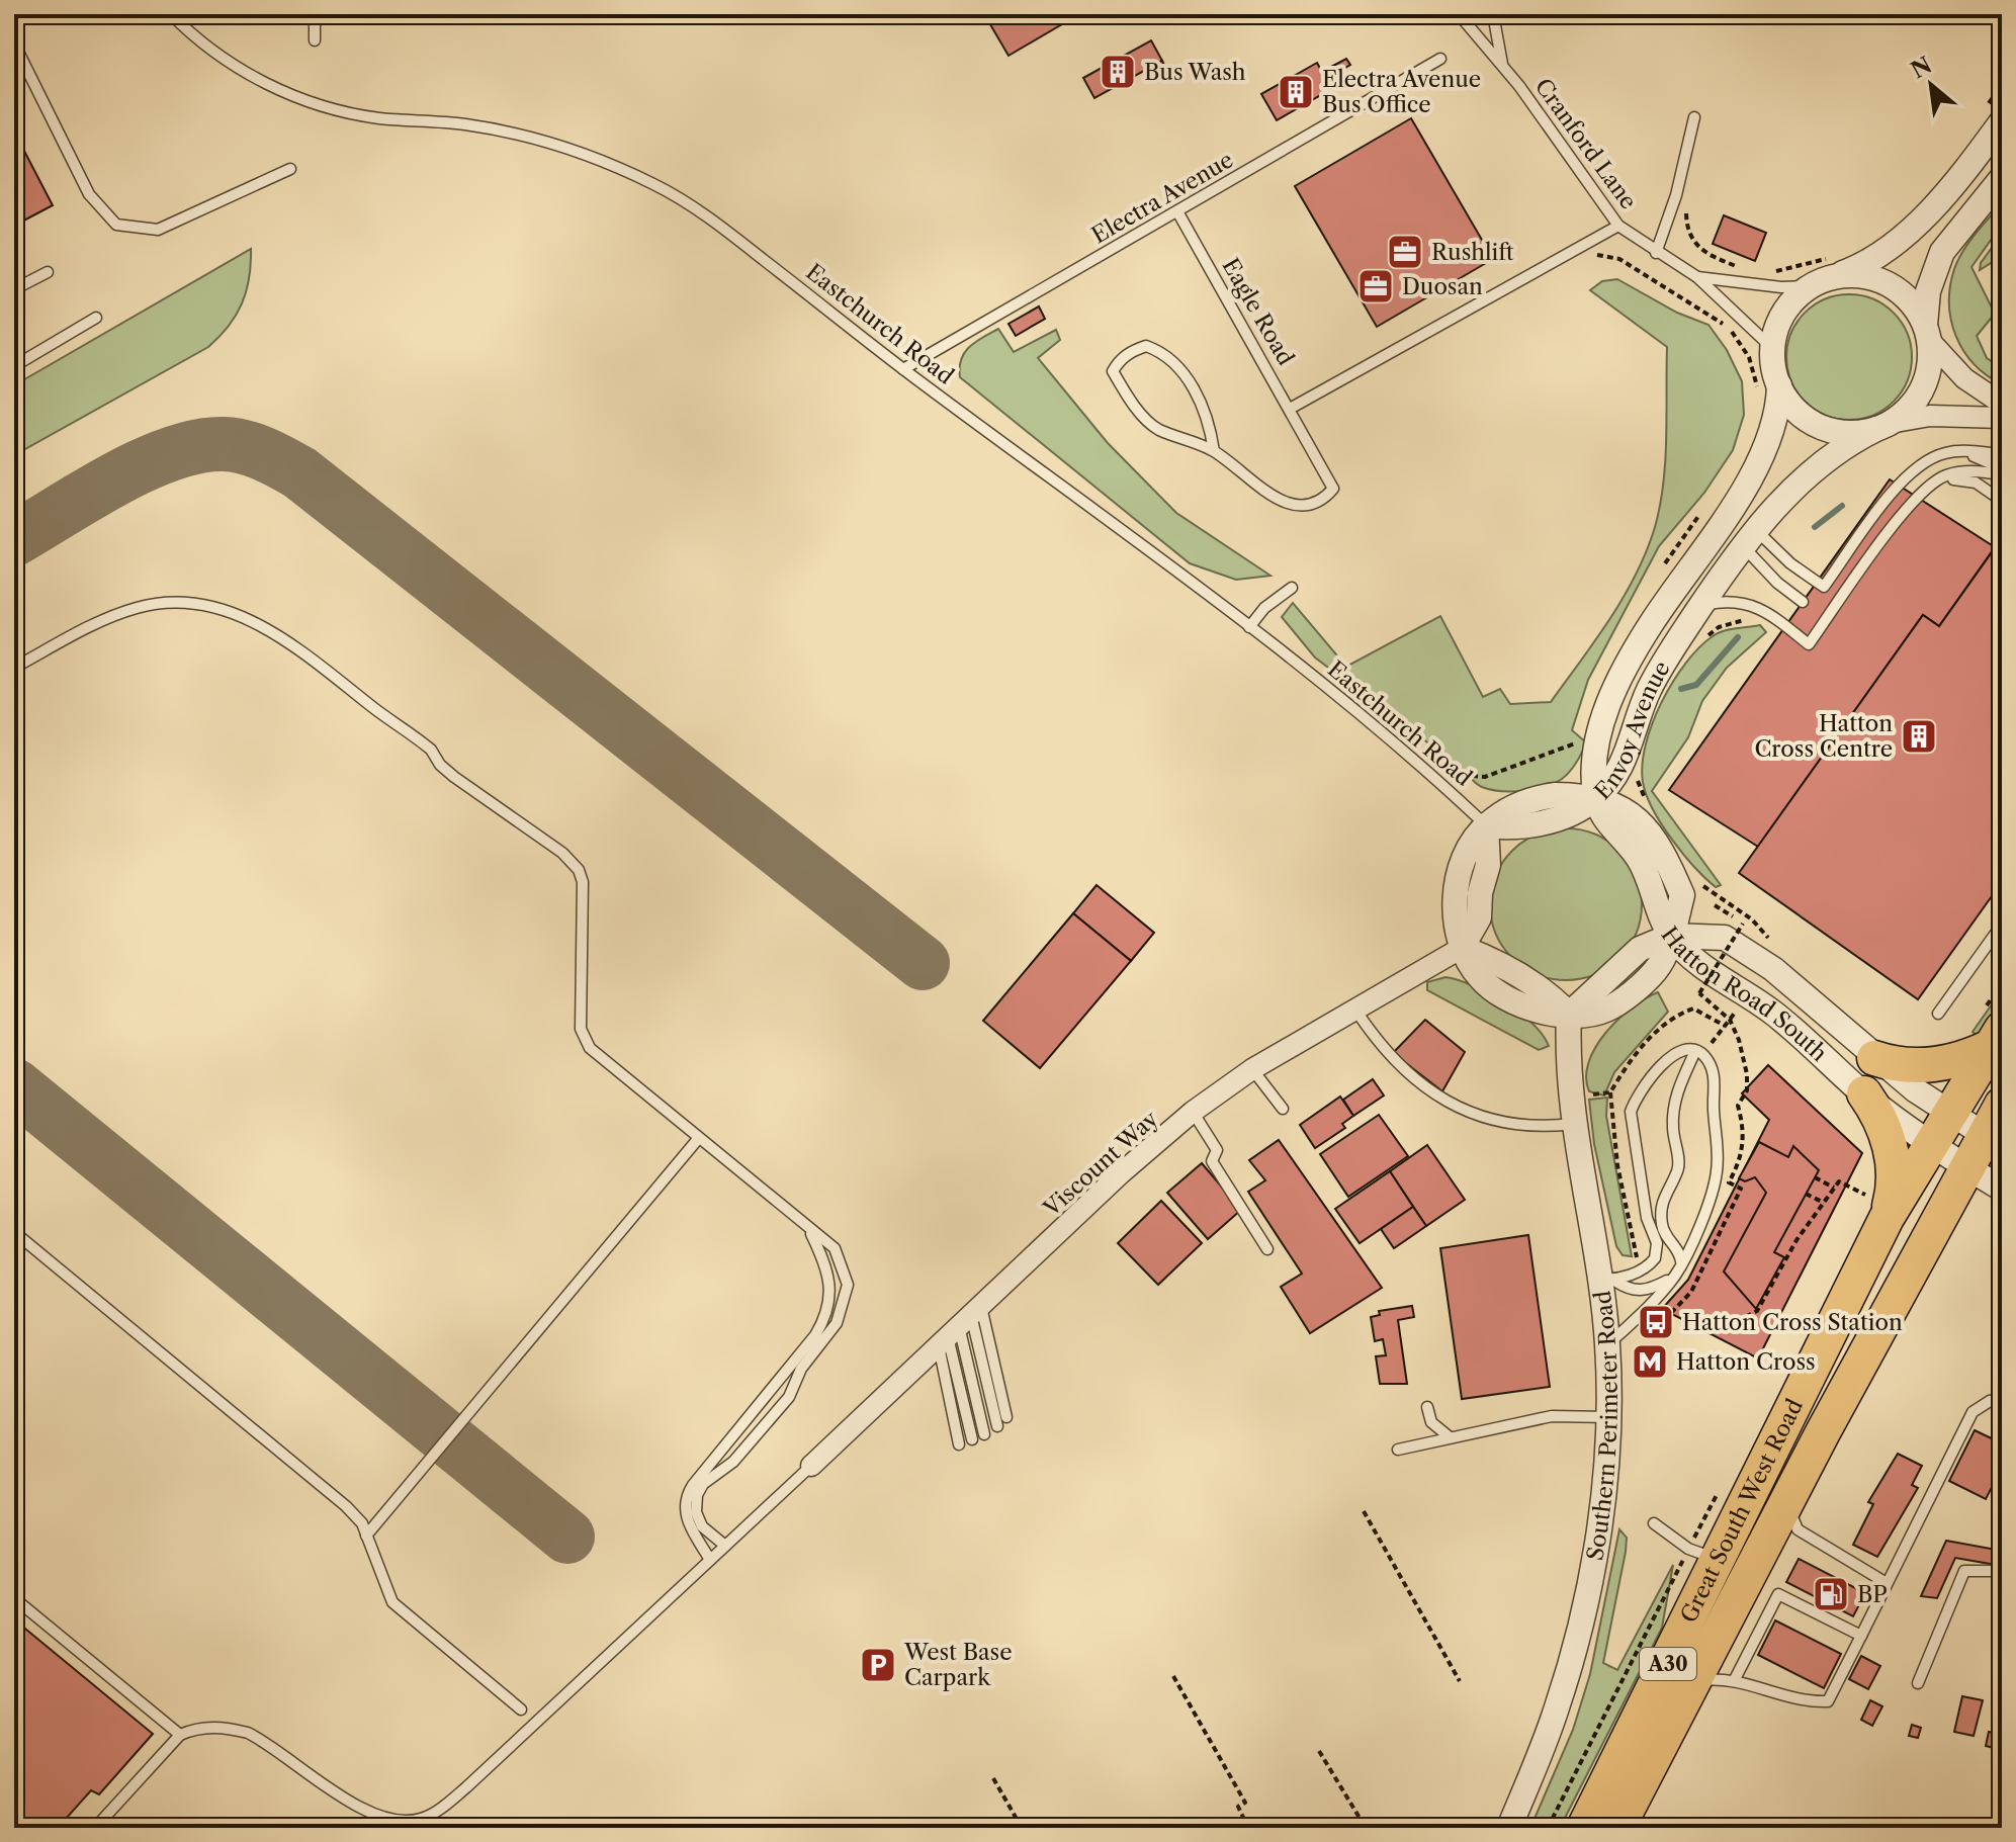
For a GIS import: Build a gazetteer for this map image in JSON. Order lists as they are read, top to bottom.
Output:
{
  "streets": {
    "highway": ["Great South West Road", "A30"],
    "street": [
      "Envoy Avenue",
      "Hatton Road South",
      "Viscount Way",
      "Southern Perimeter Road"
    ],
    "lane": [
      "Cranford Lane",
      "Electra Avenue",
      "Eagle Road",
      "Eastchurch Road"
    ]
  },
  "crossings": [
    ["Cranford Lane", "Envoy Avenue"],
    ["Electra Avenue", "Eagle Road"],
    ["Electra Avenue", "Eastchurch Road"],
    ["Hatton Road South", "Great South West Road"]
  ],
  "places": {
    "building": ["Bus Wash", "Electra Avenue Bus Office", "Hatton Cross Centre"],
    "office": ["Rushlift", "Duosan"],
    "bus stop": ["Hatton Cross Station"],
    "metro station": ["Hatton Cross"],
    "fuel station": ["BP"],
    "parking": ["West Base Carpark"]
  },
  "north": "top left"
}
